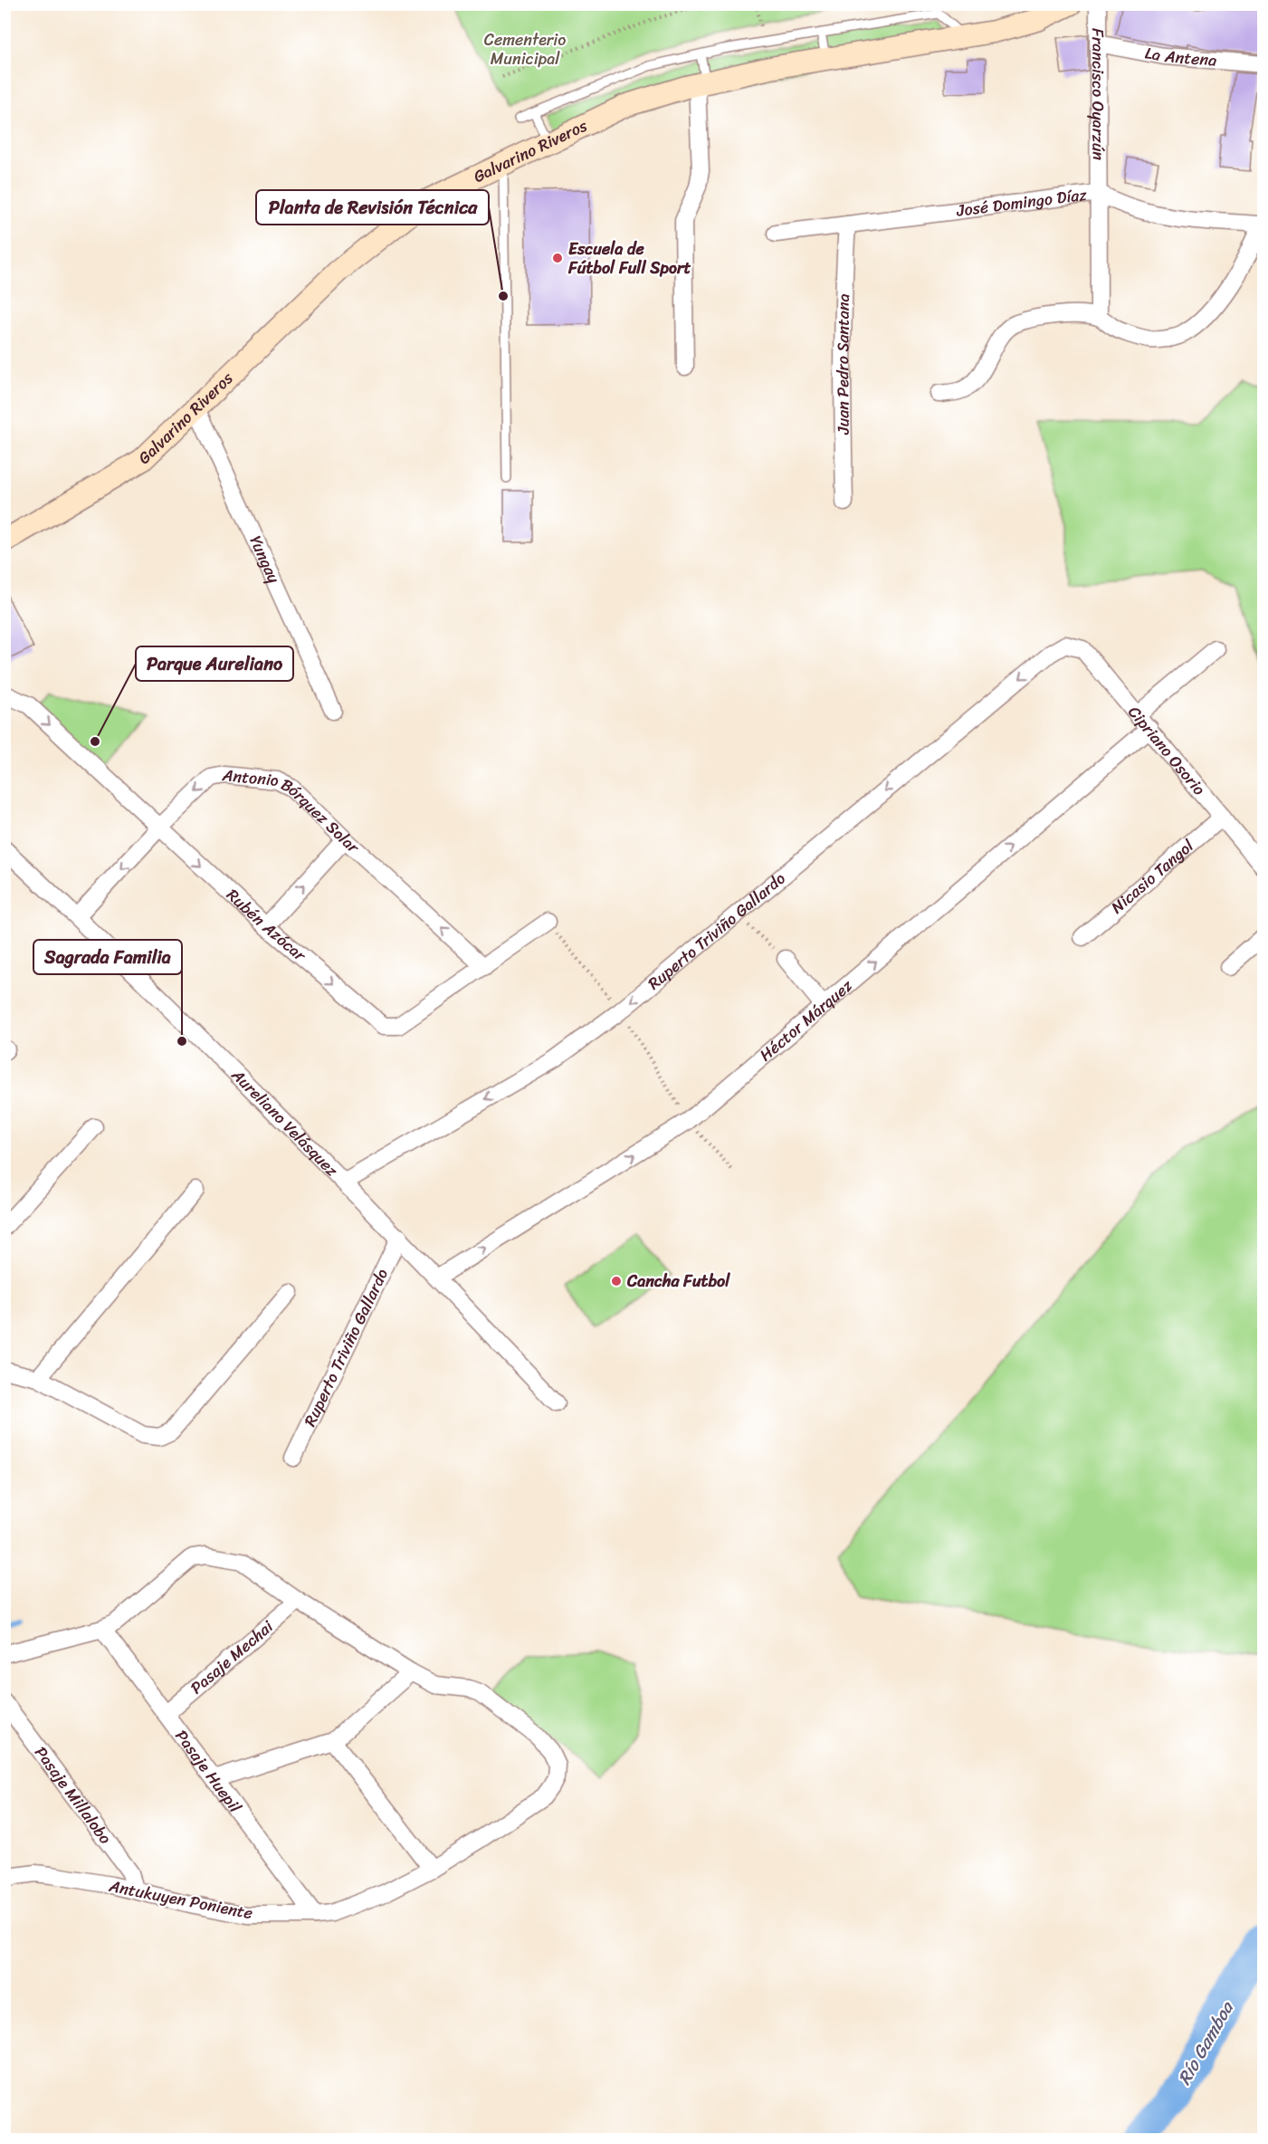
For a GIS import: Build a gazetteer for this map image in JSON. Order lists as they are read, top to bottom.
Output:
{
  "streets": {
    "street": [
      "La Antena",
      "Francisco Oyarzún",
      "Galvarino Riveros",
      "José Domingo Díaz",
      "Juan Pedro Santana",
      "Yungay",
      "Cipriano Osorio",
      "Antonio Bórquez Solar",
      "Nicasio Tangol",
      "Rubén Azócar",
      "Ruperto Triviño Gallardo",
      "Héctor Márquez",
      "Aureliano Velásquez",
      "Pasaje Mechai",
      "Pasaje Huepil",
      "Pasaje Millalobo",
      "Antukuyen Poniente"
    ]
  },
  "crossings": [
    ["La Antena", "Francisco Oyarzún"],
    ["Francisco Oyarzún", "José Domingo Díaz"],
    ["Galvarino Riveros", "Yungay"],
    ["José Domingo Díaz", "Juan Pedro Santana"],
    ["Cipriano Osorio", "Nicasio Tangol"],
    ["Cipriano Osorio", "Ruperto Triviño Gallardo"],
    ["Cipriano Osorio", "Héctor Márquez"],
    ["Antonio Bórquez Solar", "Rubén Azócar"],
    ["Antonio Bórquez Solar", "Aureliano Velásquez"],
    ["Ruperto Triviño Gallardo", "Aureliano Velásquez"],
    ["Héctor Márquez", "Aureliano Velásquez"],
    ["Pasaje Mechai", "Pasaje Huepil"],
    ["Pasaje Huepil", "Antukuyen Poniente"],
    ["Pasaje Millalobo", "Antukuyen Poniente"]
  ],
  "one_way": ["Rubén Azócar", "Ruperto Triviño Gallardo", "Héctor Márquez"],
  "water": ["Río Gamboa"],
  "parks": ["Cementerio Municipal"],
  "places": [
    "Escuela de Fútbol Full Sport",
    "Planta de Revisión Técnica",
    "Parque Aureliano",
    "Sagrada Familia",
    "Cancha Futbol"
  ]
}
